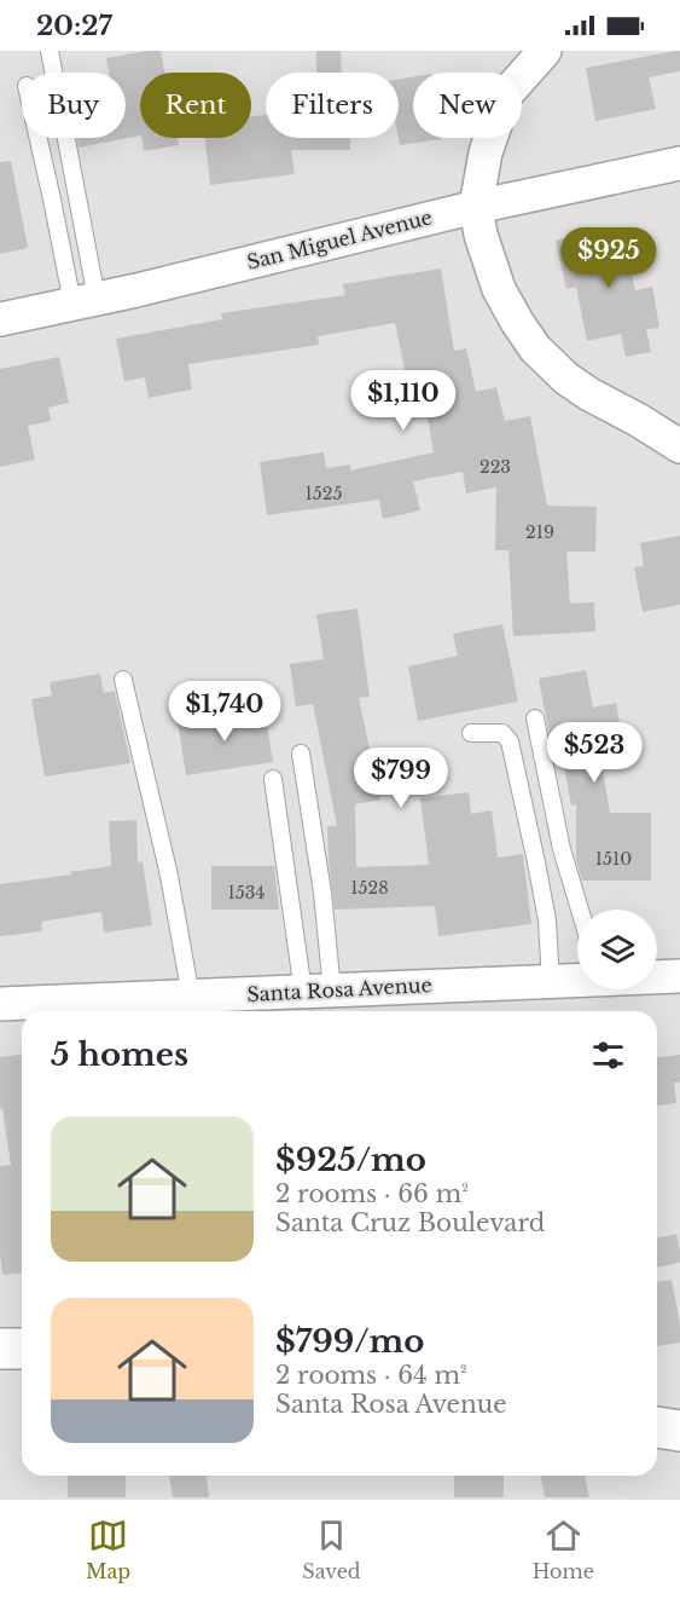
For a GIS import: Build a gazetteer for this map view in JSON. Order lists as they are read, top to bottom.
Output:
{
  "streets": {
    "street": ["San Miguel Avenue", "Santa Rosa Avenue"]
  },
  "house_numbers": [
    "223",
    "1525",
    "219",
    "1510",
    "1528",
    "1534"
  ],
  "page": {
    "status": "20:27",
    "chip": [
      "Buy",
      "Rent",
      "Filters",
      "New"
    ],
    "price": [
      "$925",
      "$1,110",
      "$1,740",
      "$523",
      "$799"
    ],
    "heading": "5 homes",
    "list": [
      {
        "name": "$925/mo",
        "note": "2 rooms · 66 m² · Santa Cruz Boulevard"
      },
      {
        "name": "$799/mo",
        "note": "2 rooms · 64 m² · Santa Rosa Avenue"
      }
    ],
    "tabs": ["Map", "Saved", "Home"]
  }
}
